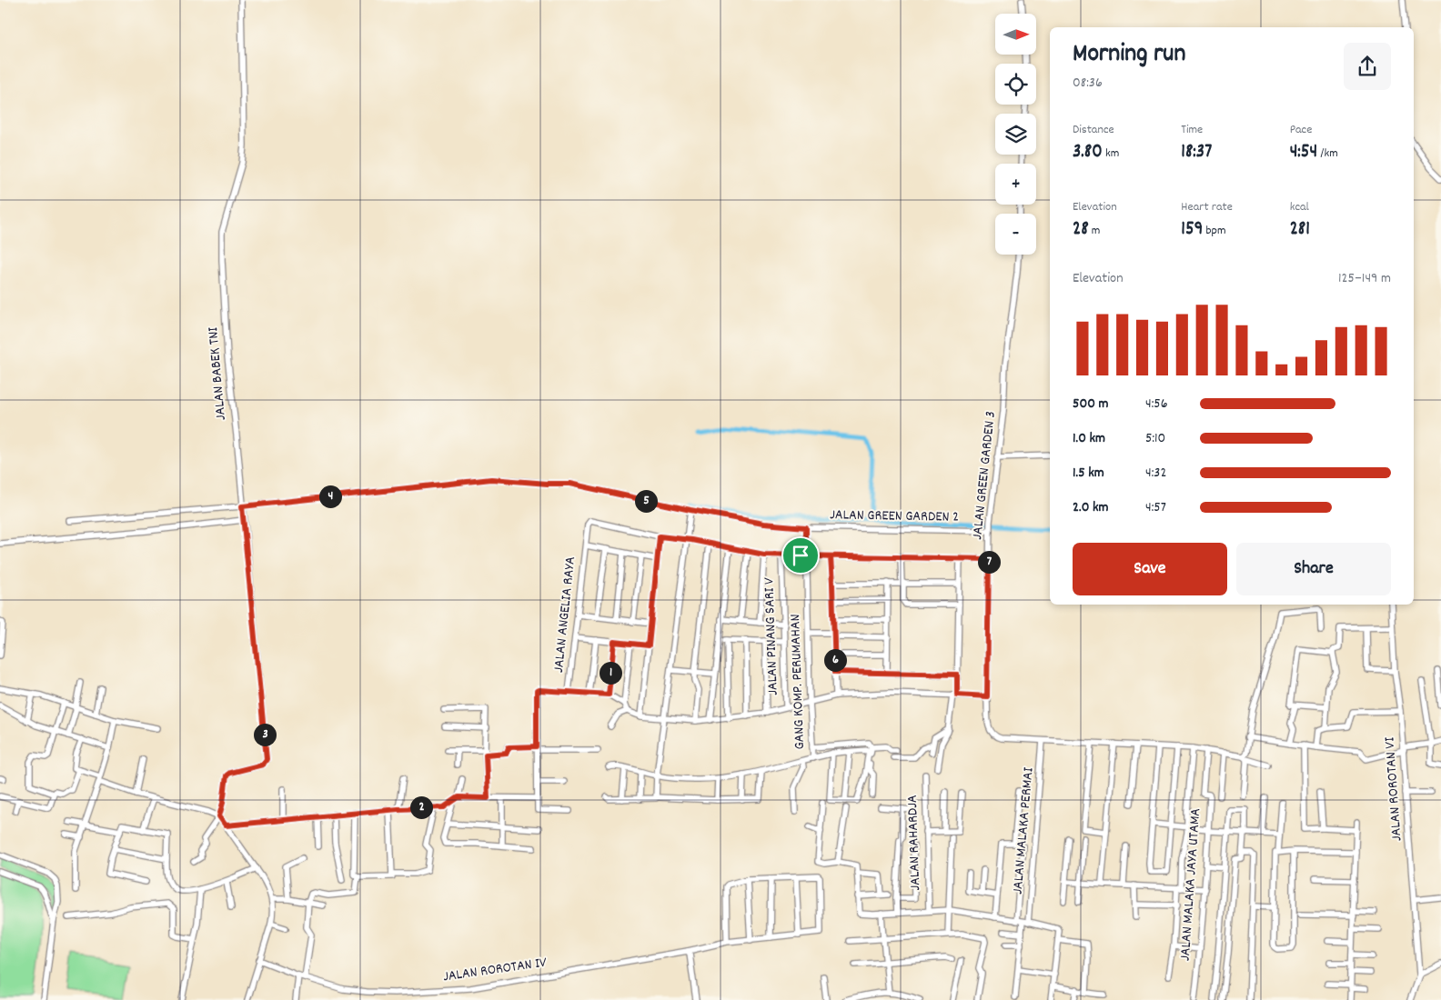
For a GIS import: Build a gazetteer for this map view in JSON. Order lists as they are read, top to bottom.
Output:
{
  "streets": {
    "street": [
      "JALAN BABEK TNI",
      "JALAN GREEN GARDEN 3",
      "JALAN GREEN GARDEN 2",
      "JALAN ANGELIA RAYA",
      "JALAN PINANG SARI V",
      "GANG KOMP. PERUMAHAN",
      "JALAN ROROTAN VI",
      "JALAN MALAKA PERMAI",
      "JALAN RAHARDJA",
      "JALAN MALAKA JAYA UTAMA",
      "JALAN ROROTAN IV"
    ]
  },
  "crossings": [
    ["JALAN BABEK TNI", "JALAN GREEN GARDEN 2"],
    ["JALAN GREEN GARDEN 3", "JALAN GREEN GARDEN 2"],
    ["JALAN GREEN GARDEN 3", "JALAN MALAKA PERMAI"],
    ["JALAN GREEN GARDEN 2", "GANG KOMP. PERUMAHAN"]
  ],
  "north": "right",
  "page": {
    "map_buttons": ["+", "−"],
    "heading": ["Morning run", "08:36"],
    "stats": [
      ["Distance", "3.80 km"],
      ["Time", "18:37"],
      ["Pace", "4:54 /km"],
      ["Elevation", "28 m"],
      ["Heart rate", "159 bpm"],
      ["kcal", "281"]
    ],
    "chart": ["Elevation", "125–149 m"],
    "list": [
      {
        "name": "500 m",
        "note": "4:56"
      },
      {
        "name": "1.0 km",
        "note": "5:10"
      },
      {
        "name": "1.5 km",
        "note": "4:32"
      },
      {
        "name": "2.0 km",
        "note": "4:57"
      }
    ],
    "pins": [
      "4",
      "5",
      "7",
      "6",
      "1",
      "3",
      "2"
    ],
    "buttons": ["Save", "Share"]
  }
}
